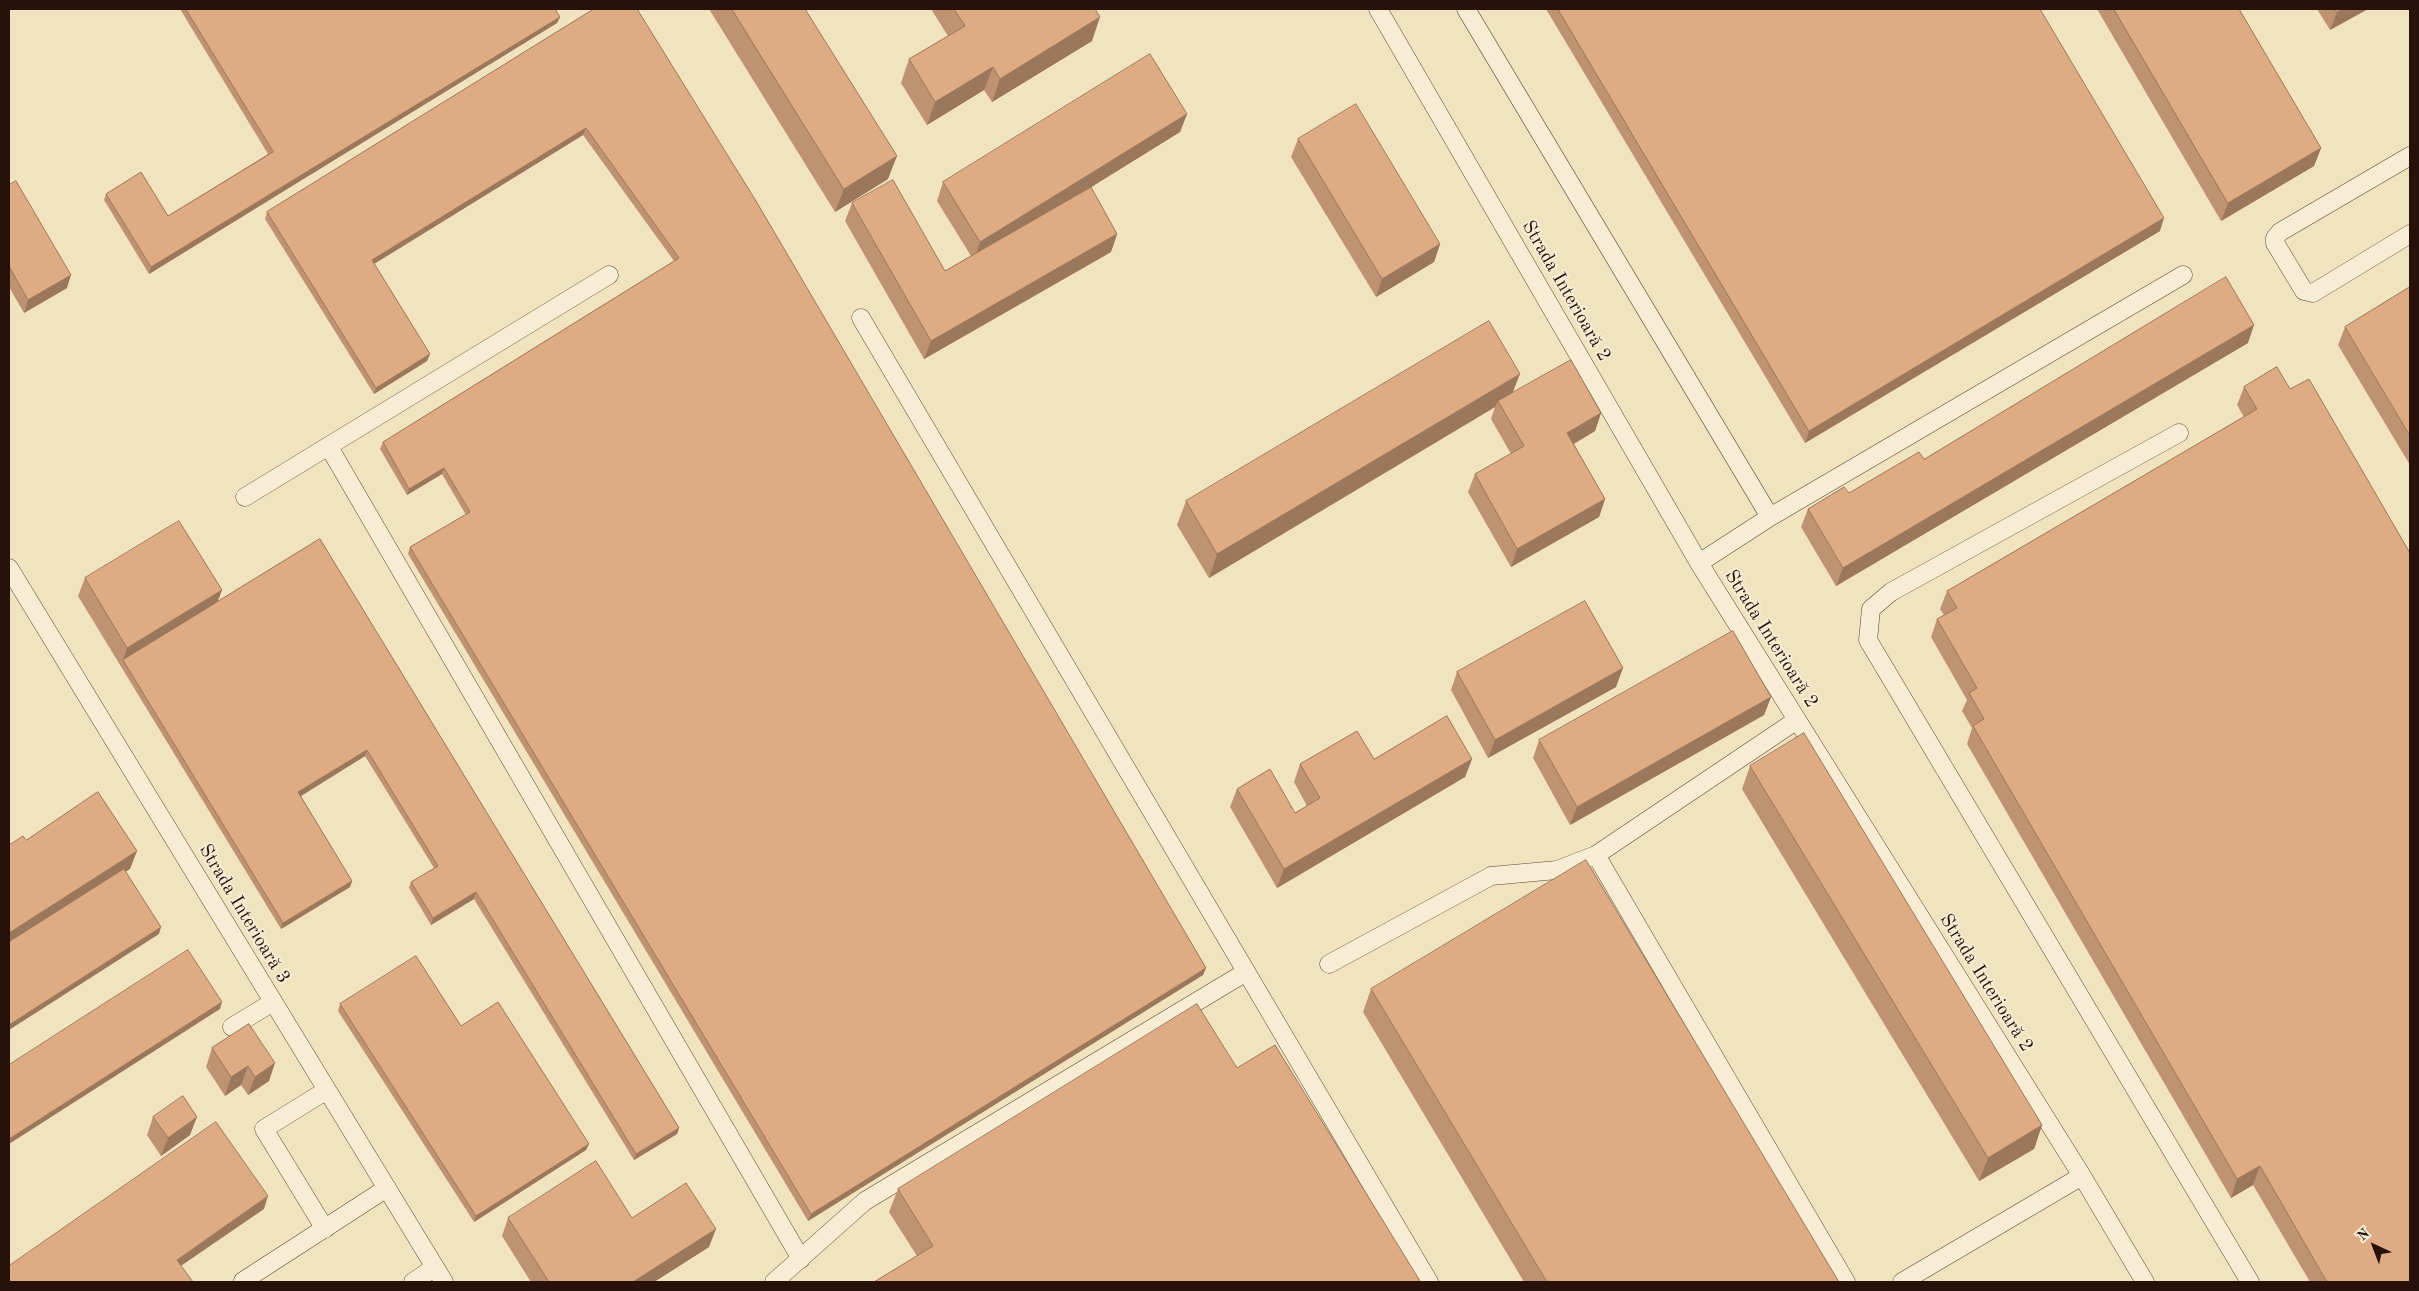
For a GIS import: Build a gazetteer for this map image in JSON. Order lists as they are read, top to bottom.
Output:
{
  "streets": {
    "lane": ["Strada Interioară 2", "Strada Interioară 3"]
  },
  "north": "top left"
}
